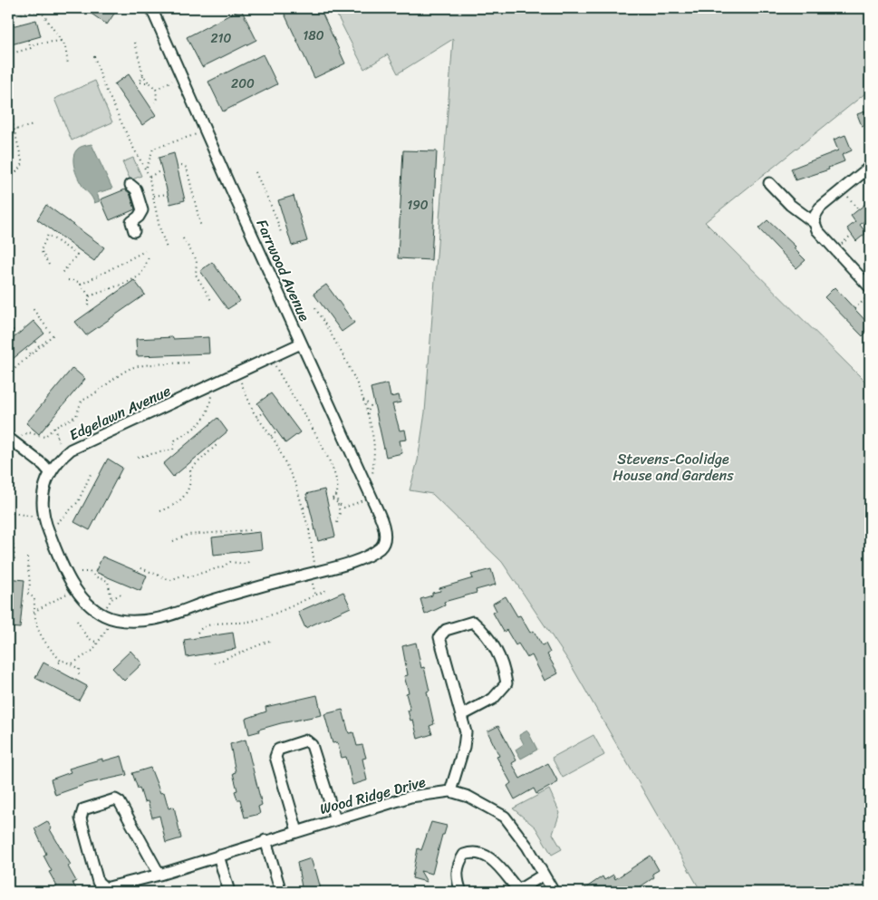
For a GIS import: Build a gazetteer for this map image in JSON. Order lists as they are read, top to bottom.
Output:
{
  "streets": {
    "street": ["Farrwood Avenue", "Edgelawn Avenue", "Wood Ridge Drive"]
  },
  "crossings": [
    ["Farrwood Avenue", "Edgelawn Avenue"]
  ],
  "parks": ["Stevens-Coolidge House and Gardens"],
  "house_numbers": [
    "180",
    "210",
    "200",
    "190"
  ]
}
